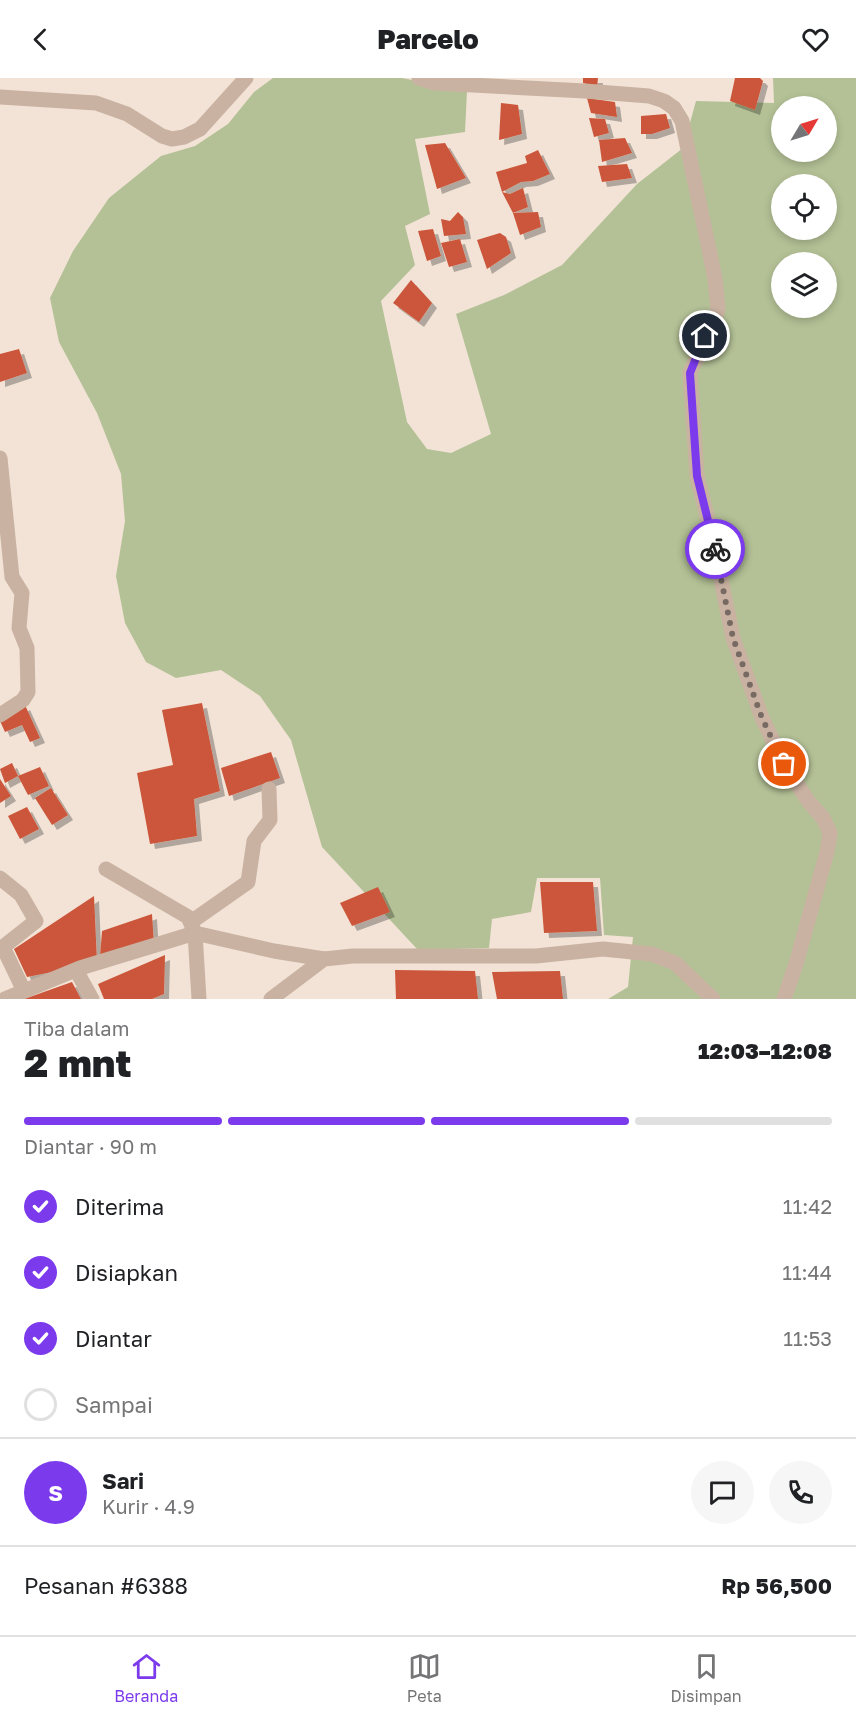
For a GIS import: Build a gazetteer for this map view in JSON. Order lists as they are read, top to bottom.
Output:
{
  "north": "top right",
  "page": {
    "header": "Parcelo",
    "heading": ["2 mnt", "Tiba dalam", "12:03–12:08"],
    "panel": [
      "Sari",
      "Kurir · 4.9",
      "Pesanan #6388",
      "Rp 56,500"
    ],
    "bar": "Diantar · 90 m",
    "list": [
      ["Diterima", "11:42"],
      ["Disiapkan", "11:44"],
      ["Diantar", "11:53"],
      "Sampai"
    ],
    "round": "S",
    "tabs": ["Beranda", "Peta", "Disimpan"]
  }
}
